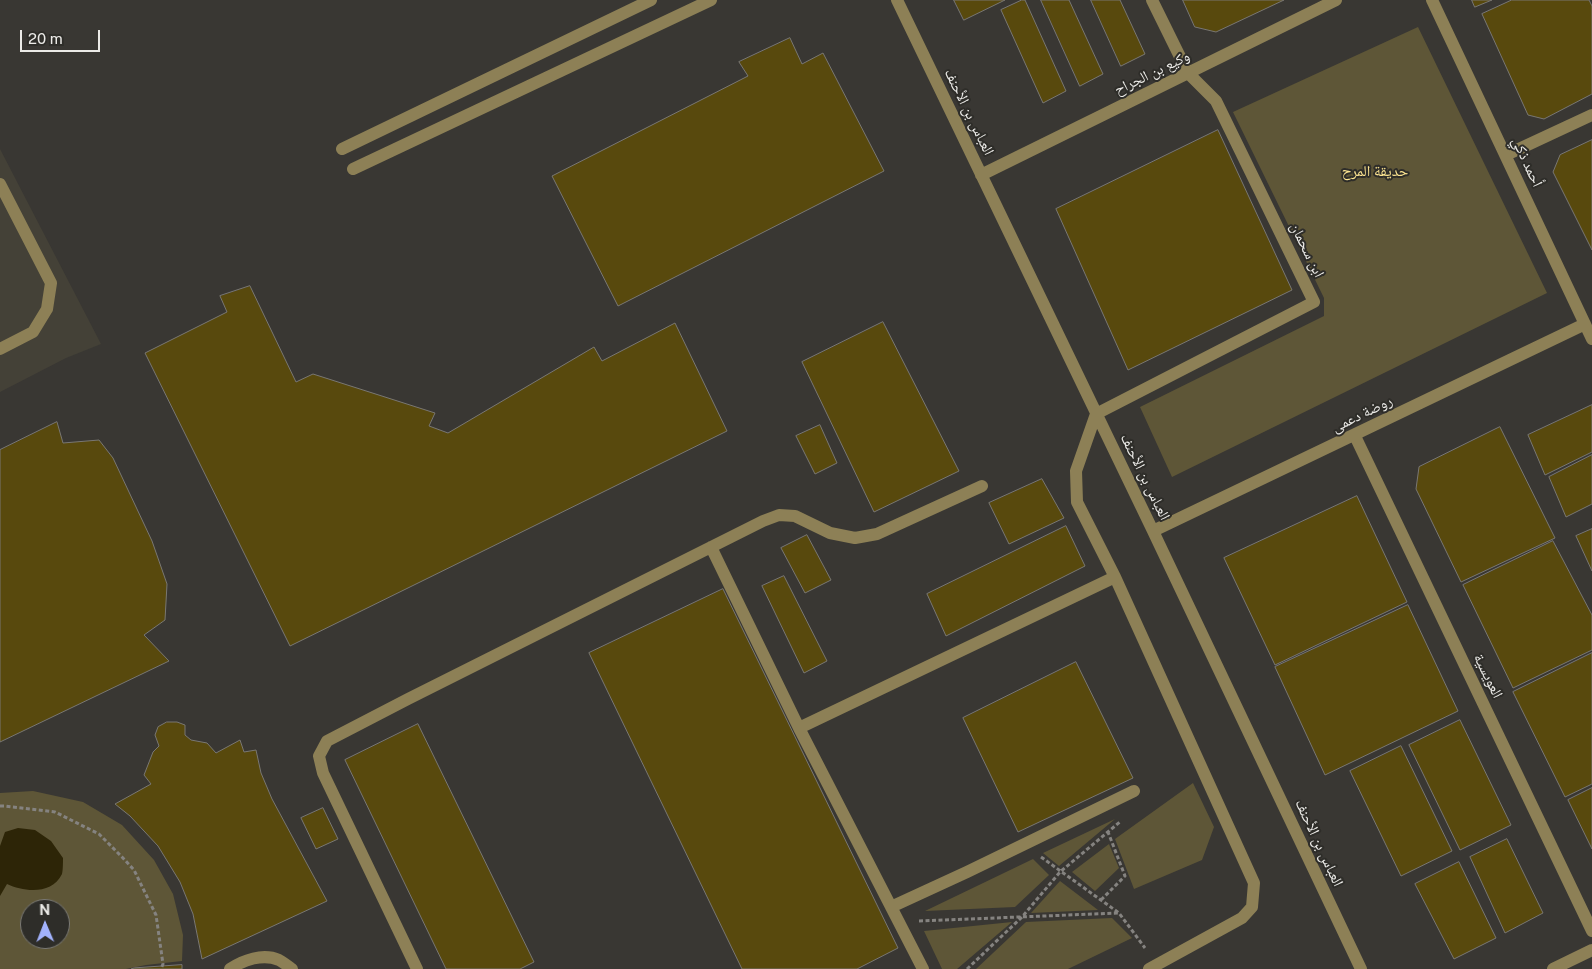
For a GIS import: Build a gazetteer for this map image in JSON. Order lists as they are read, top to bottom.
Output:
{
  "streets": {
    "street": [
      "وكيع بن الجراح",
      "العباس بن الأحنف",
      "أحمد ذكي",
      "ابن سحمان",
      "روضة دعمى",
      "العويسية"
    ]
  },
  "crossings": [
    ["وكيع بن الجراح", "العباس بن الأحنف"],
    ["وكيع بن الجراح", "ابن سحمان"],
    ["العباس بن الأحنف", "ابن سحمان"],
    ["العباس بن الأحنف", "روضة دعمى"],
    ["أحمد ذكي", "روضة دعمى"],
    ["روضة دعمى", "العويسية"]
  ],
  "parks": ["حديقة المرح"],
  "scale_bar": "20 m",
  "north": "top"
}
